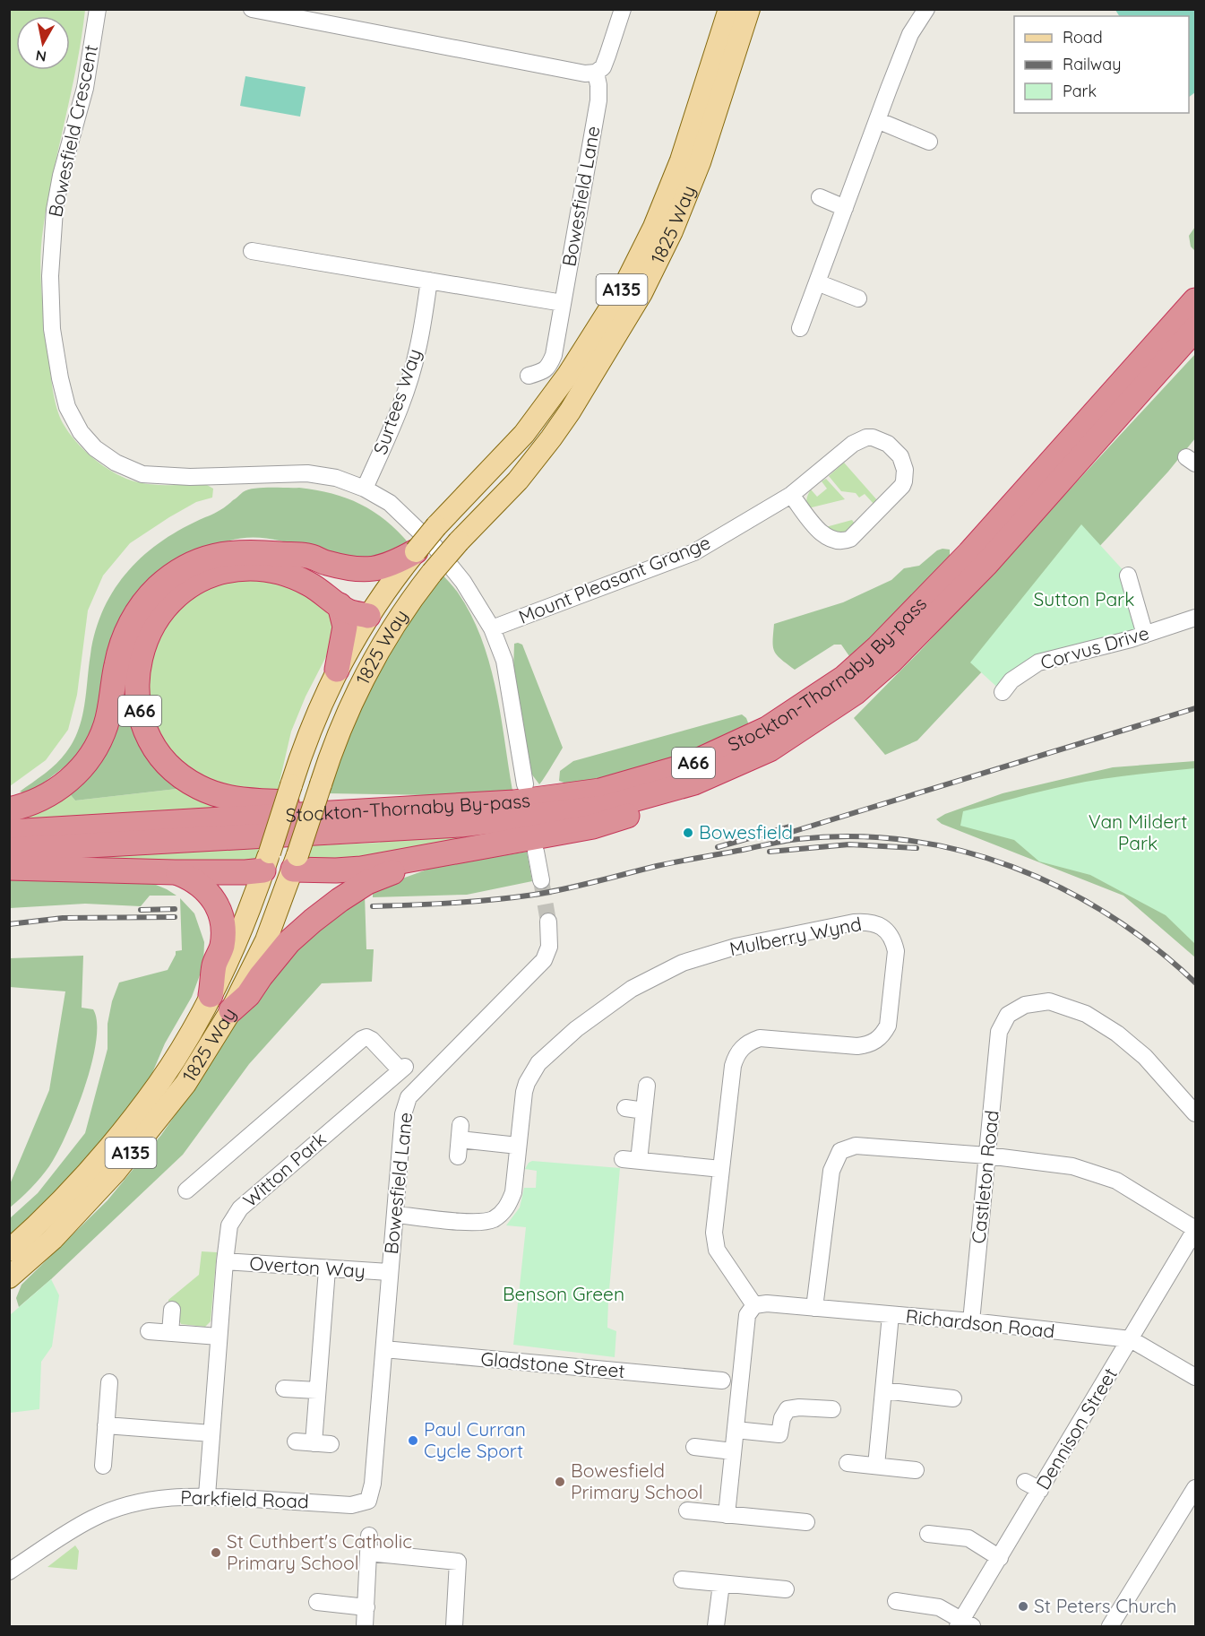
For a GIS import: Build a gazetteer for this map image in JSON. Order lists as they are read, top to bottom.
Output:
{
  "streets": {
    "highway": ["A135", "Stockton-Thornaby By-pass", "A66"],
    "main road": ["1825 Way"],
    "street": [
      "Bowesfield Crescent",
      "Bowesfield Lane",
      "Surtees Way",
      "Mount Pleasant Grange",
      "Corvus Drive",
      "Mulberry Wynd",
      "Witton Park",
      "Castleton Road",
      "Overton Way",
      "Richardson Road",
      "Gladstone Street",
      "Dennison Street",
      "Parkfield Road"
    ]
  },
  "crossings": [
    ["Bowesfield Crescent", "Surtees Way"],
    ["Bowesfield Crescent", "Mount Pleasant Grange"],
    ["Bowesfield Lane", "Mulberry Wynd"],
    ["Bowesfield Lane", "Overton Way"],
    ["Bowesfield Lane", "Gladstone Street"],
    ["Bowesfield Lane", "Parkfield Road"],
    ["1825 Way", "A135"],
    ["1825 Way", "A66"],
    ["A135", "A66"],
    ["Stockton-Thornaby By-pass", "A66"],
    ["Mulberry Wynd", "Richardson Road"],
    ["Witton Park", "Overton Way"],
    ["Witton Park", "Parkfield Road"],
    ["Castleton Road", "Richardson Road"],
    ["Richardson Road", "Dennison Street"]
  ],
  "parks": ["Sutton Park", "Van Mildert Park", "Benson Green"],
  "places": [
    "Bowesfield",
    "Paul Curran Cycle Sport",
    "Bowesfield Primary School",
    "St Cuthbert's Catholic Primary School",
    "St Peters Church"
  ],
  "legend": ["Road", "Railway", "Park"],
  "north": "bottom"
}
